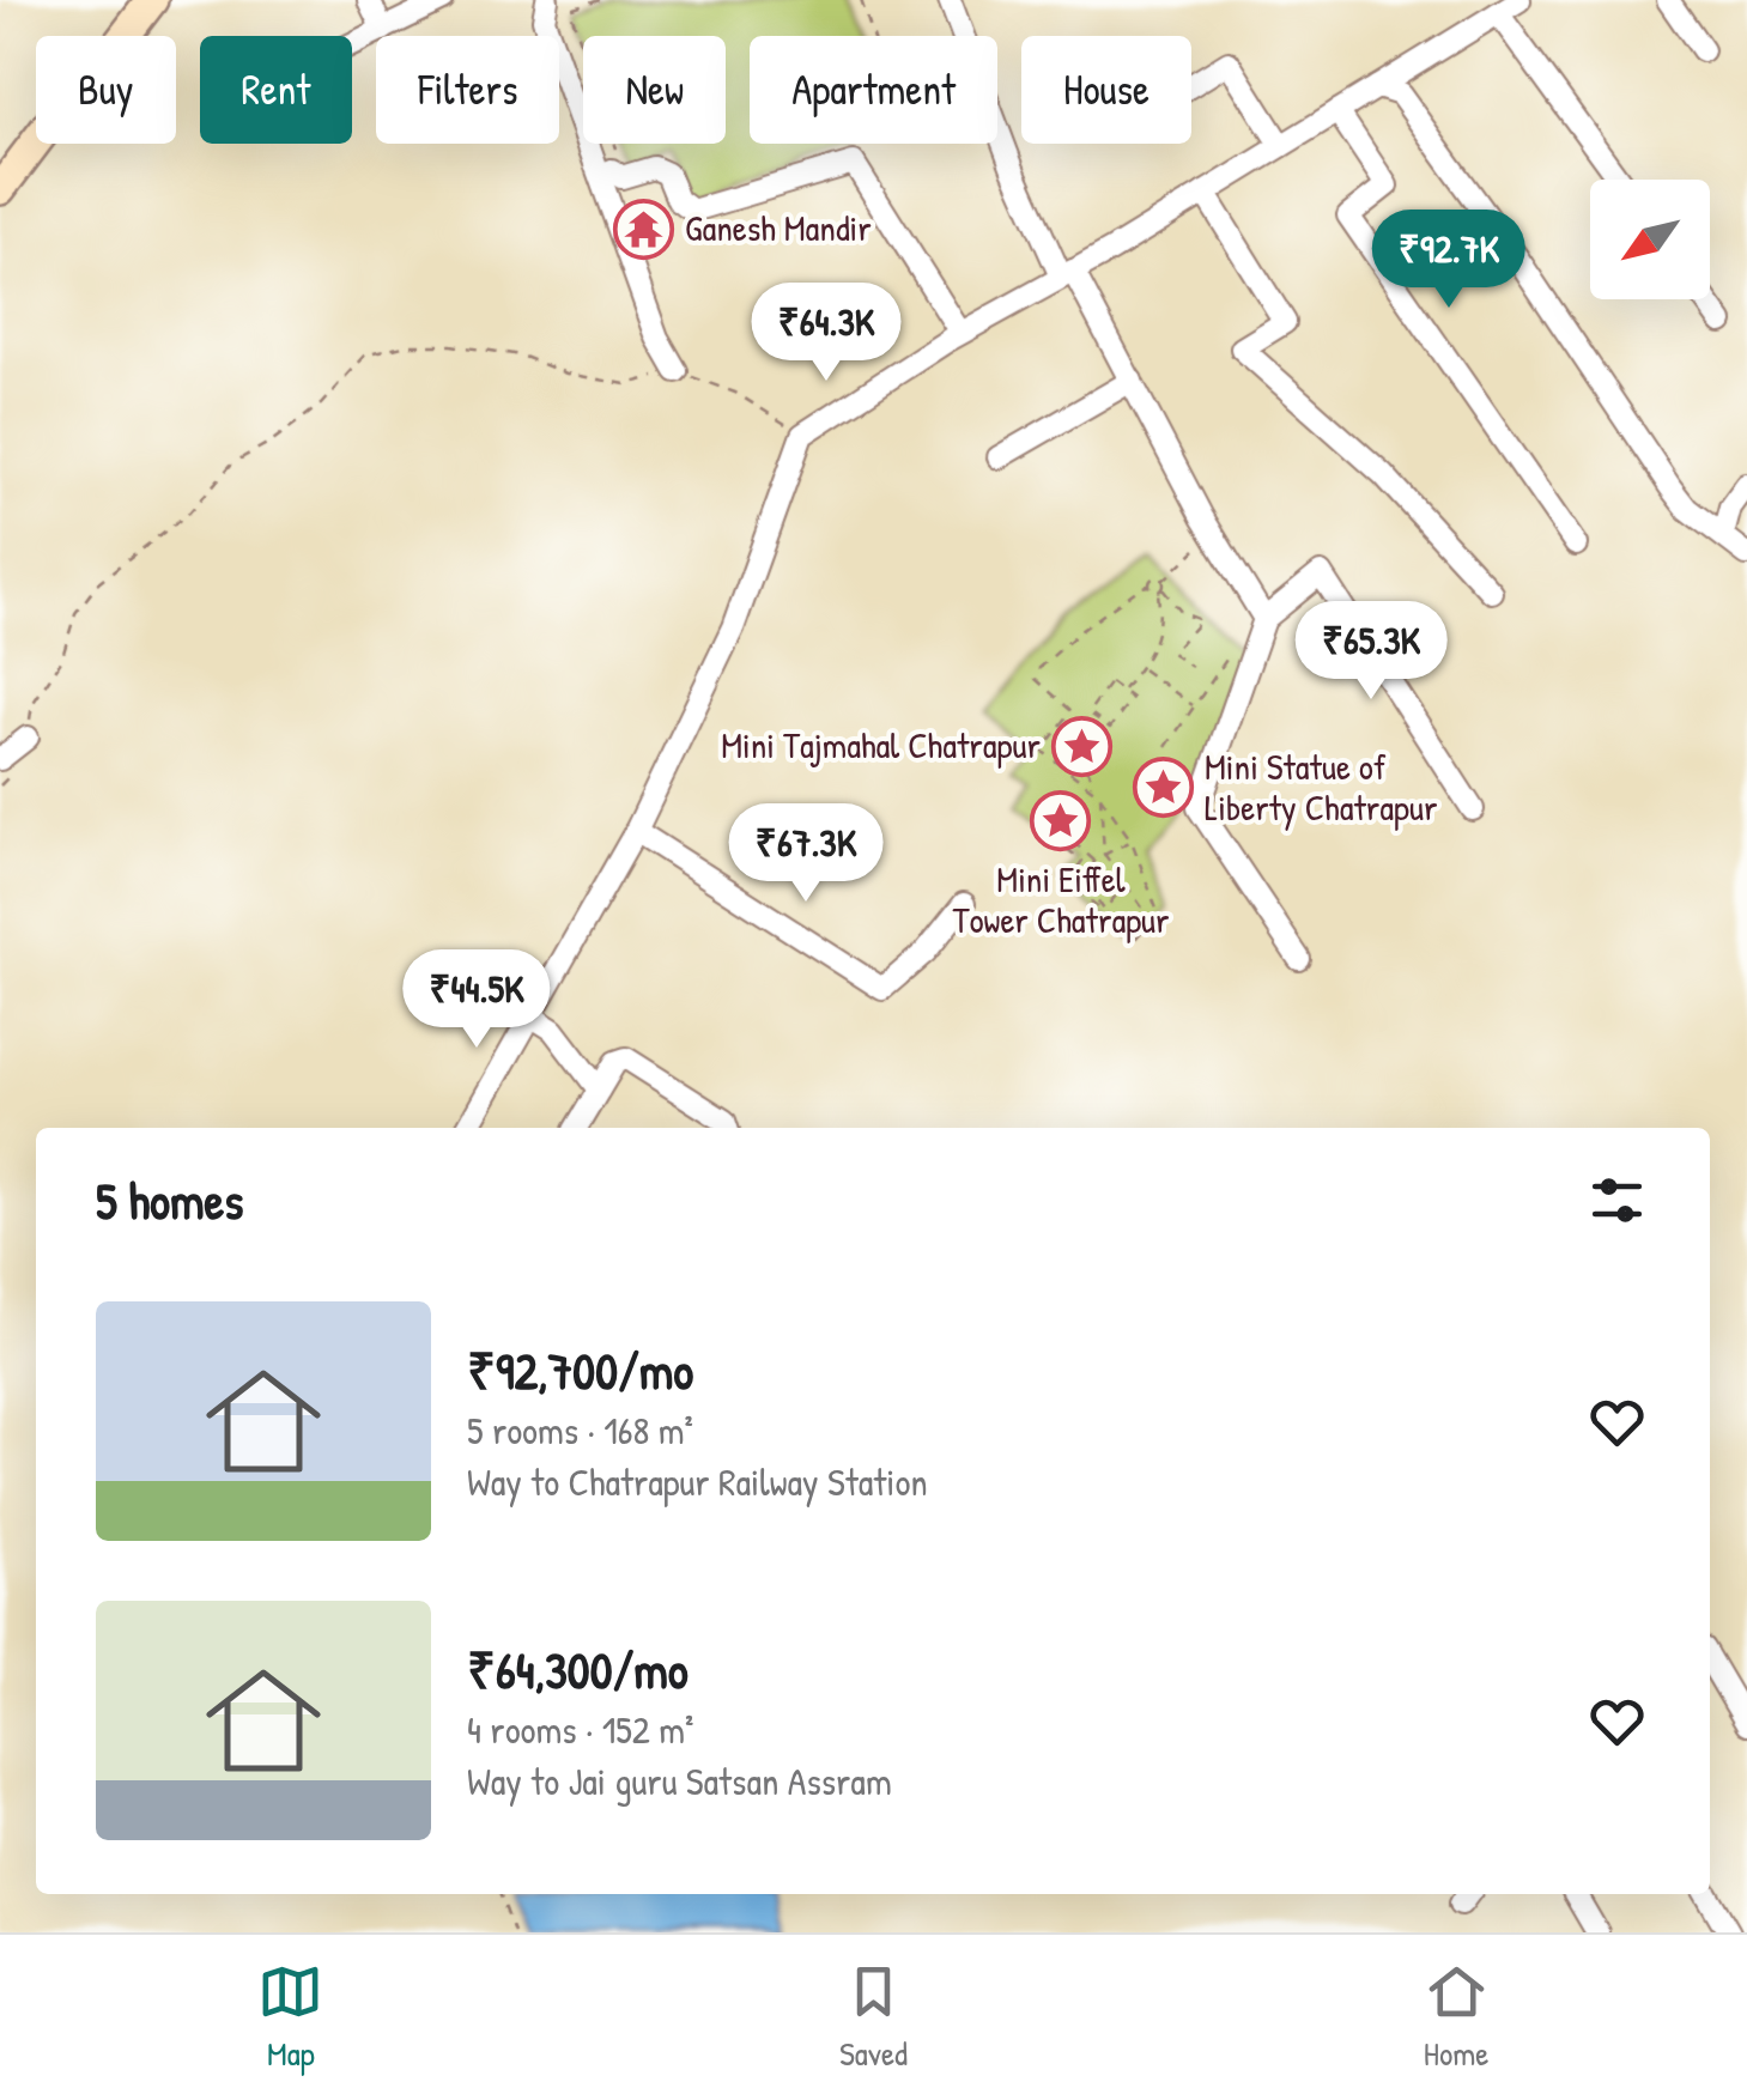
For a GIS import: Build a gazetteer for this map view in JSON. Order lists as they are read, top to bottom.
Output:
{
  "places": {
    "temple": ["Ganesh Mandir"],
    "place": ["Mini Tajmahal Chatrapur", "Mini Statue of Liberty Chatrapur", "Mini Eiffel Tower Chatrapur"]
  },
  "north": "bottom left",
  "page": {
    "chip": [
      "Buy",
      "Rent",
      "Filters",
      "New",
      "Apartment",
      "House"
    ],
    "price": [
      "₹92.7K",
      "₹64.3K",
      "₹65.3K",
      "₹67.3K",
      "₹44.5K"
    ],
    "heading": "5 homes",
    "list": [
      {
        "name": "₹92,700/mo",
        "note": "5 rooms · 168 m² · Way to Chatrapur Railway Station"
      },
      {
        "name": "₹64,300/mo",
        "note": "4 rooms · 152 m² · Way to Jai guru Satsan Assram"
      }
    ],
    "tabs": ["Map", "Saved", "Home"]
  }
}
